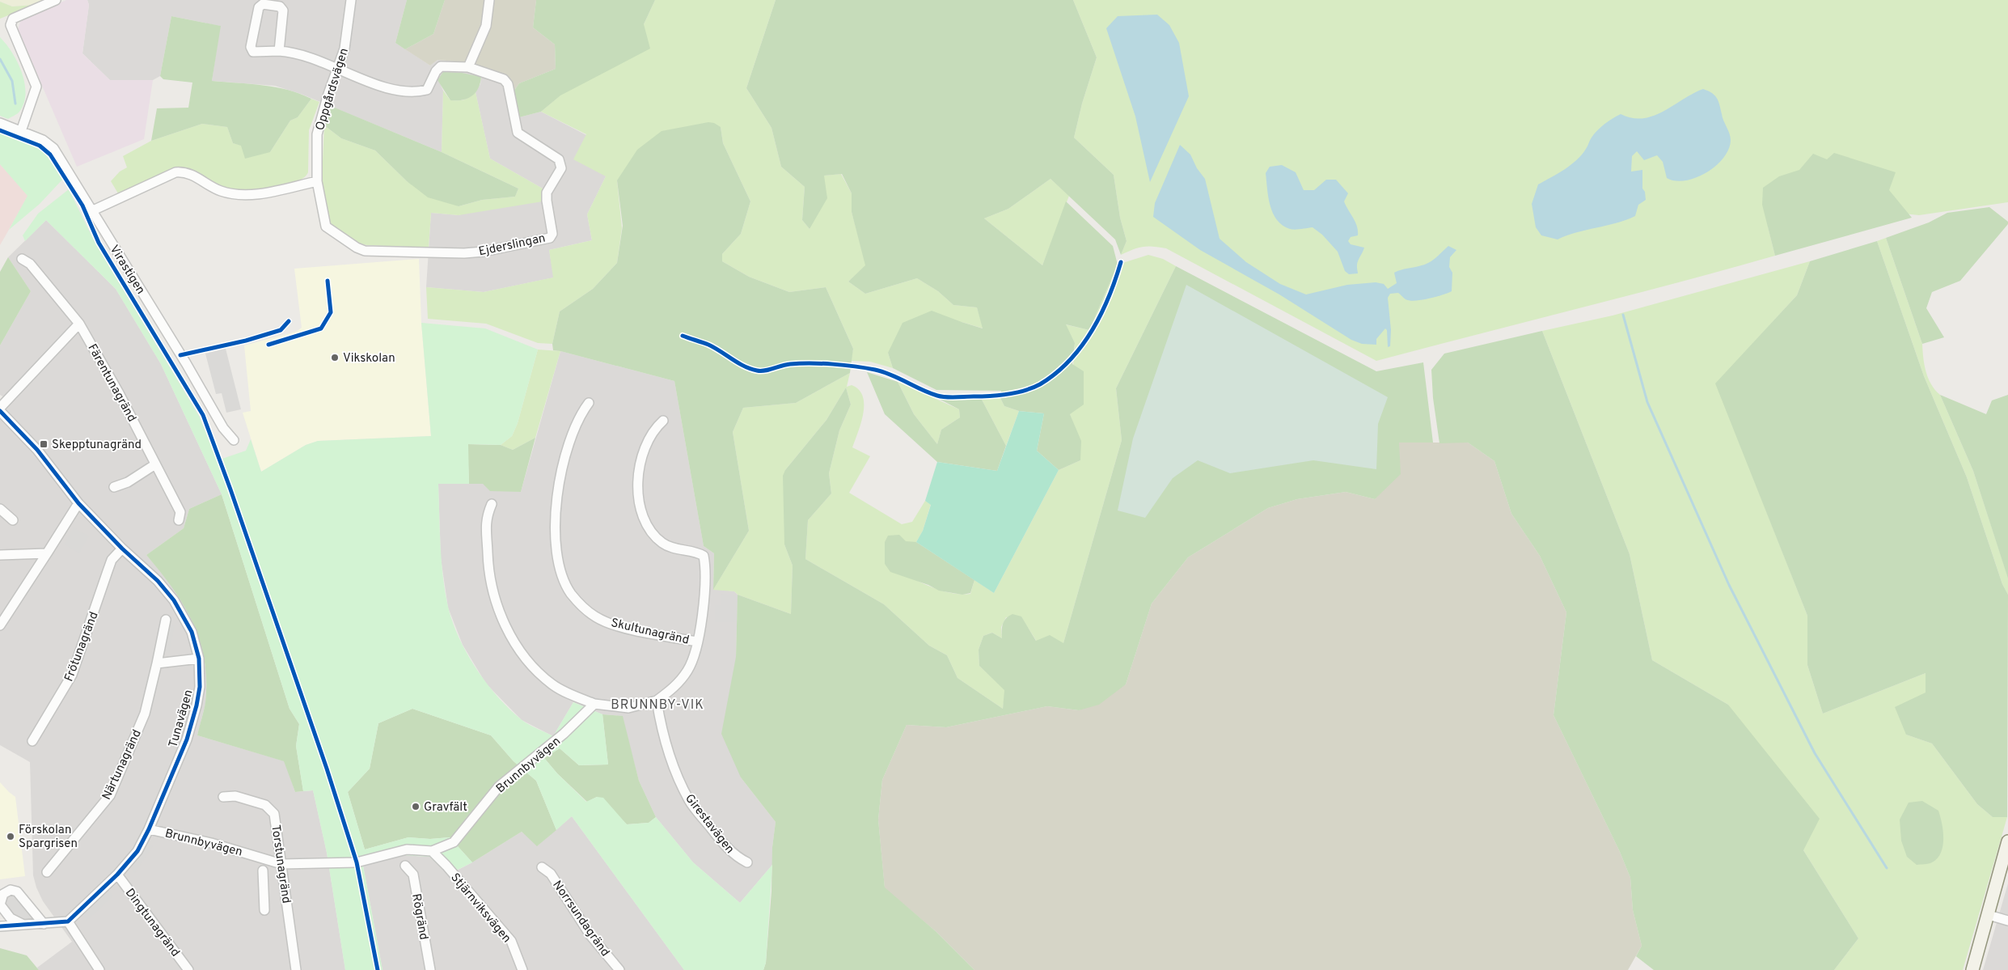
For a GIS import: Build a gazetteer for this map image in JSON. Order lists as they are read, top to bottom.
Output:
{
  "streets": {
    "street": [
      "Oppgårdsvägen",
      "Ejderslingan",
      "Virastigen",
      "Färentunagränd",
      "Skultunagränd",
      "Frötunagränd",
      "Tunavägen",
      "Närtunagränd",
      "Brunnbyvägen",
      "Girestavägen",
      "Torstunagränd",
      "Stjärnviksvägen",
      "Rögränd",
      "Norrsundagränd",
      "Dingtunagränd"
    ]
  },
  "crossings": [
    ["Oppgårdsvägen", "Ejderslingan"],
    ["Frötunagränd", "Tunavägen"],
    ["Tunavägen", "Brunnbyvägen"],
    ["Tunavägen", "Dingtunagränd"],
    ["Brunnbyvägen", "Torstunagränd"],
    ["Brunnbyvägen", "Stjärnviksvägen"]
  ],
  "districts": ["BRUNNBY-VIK"],
  "places": {
    "other": ["Vikskolan", "Gravfält", "Förskolan Spargrisen"],
    "transit": ["Skepptunagränd"]
  }
}
